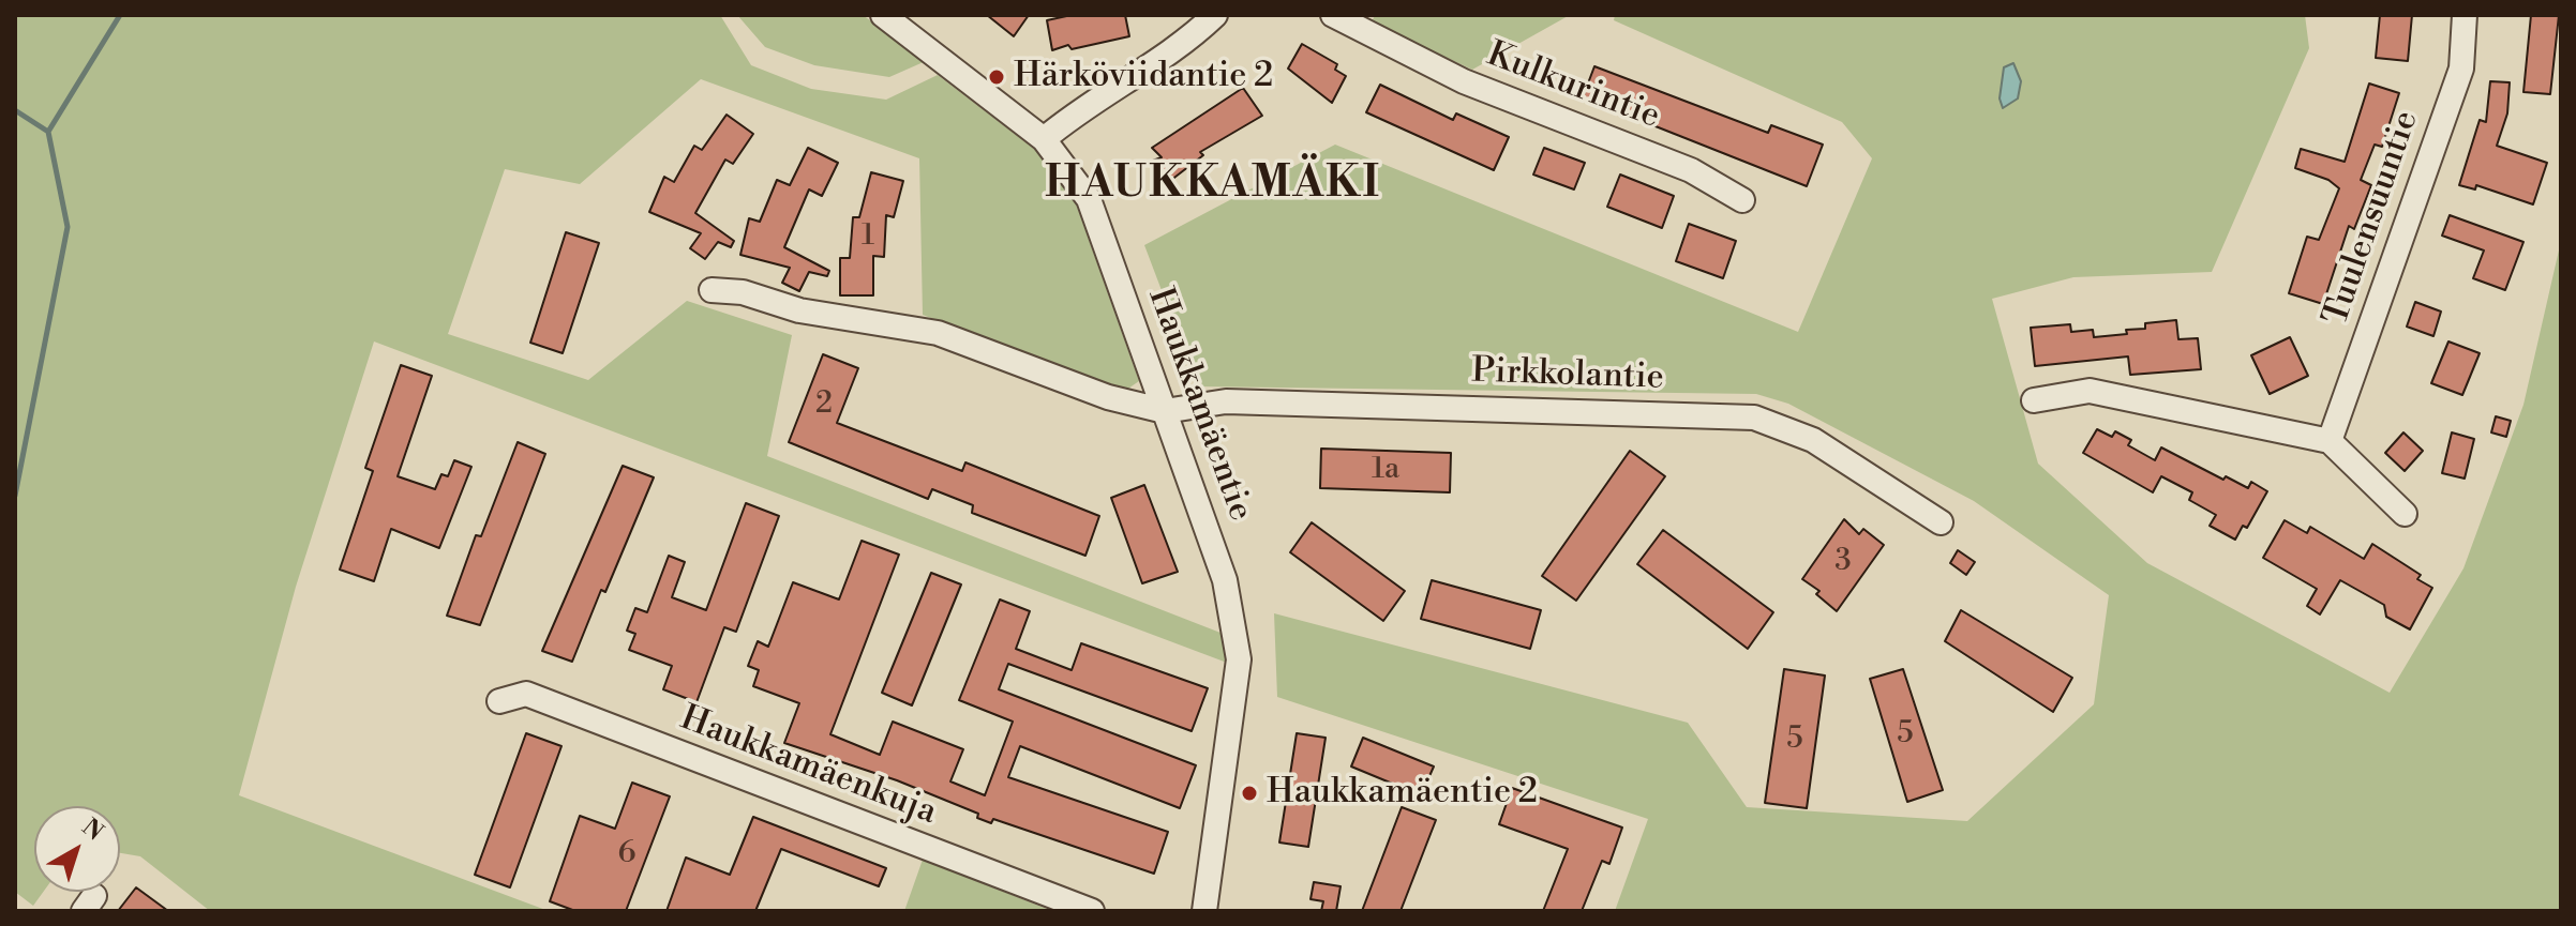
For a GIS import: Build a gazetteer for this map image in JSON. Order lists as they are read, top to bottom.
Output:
{
  "streets": {
    "street": [
      "Kulkurintie",
      "Tuulensuuntie",
      "Pirkkolantie",
      "Haukkamäentie",
      "Haukkamäenkuja"
    ]
  },
  "crossings": [
    ["Pirkkolantie", "Haukkamäentie"]
  ],
  "districts": ["HAUKKAMÄKI"],
  "places": ["Härköviidantie 2", "Haukkamäentie 2"],
  "house_numbers": [
    "1",
    "2",
    "1a",
    "3",
    "5",
    "5",
    "6"
  ],
  "north": "top right"
}
